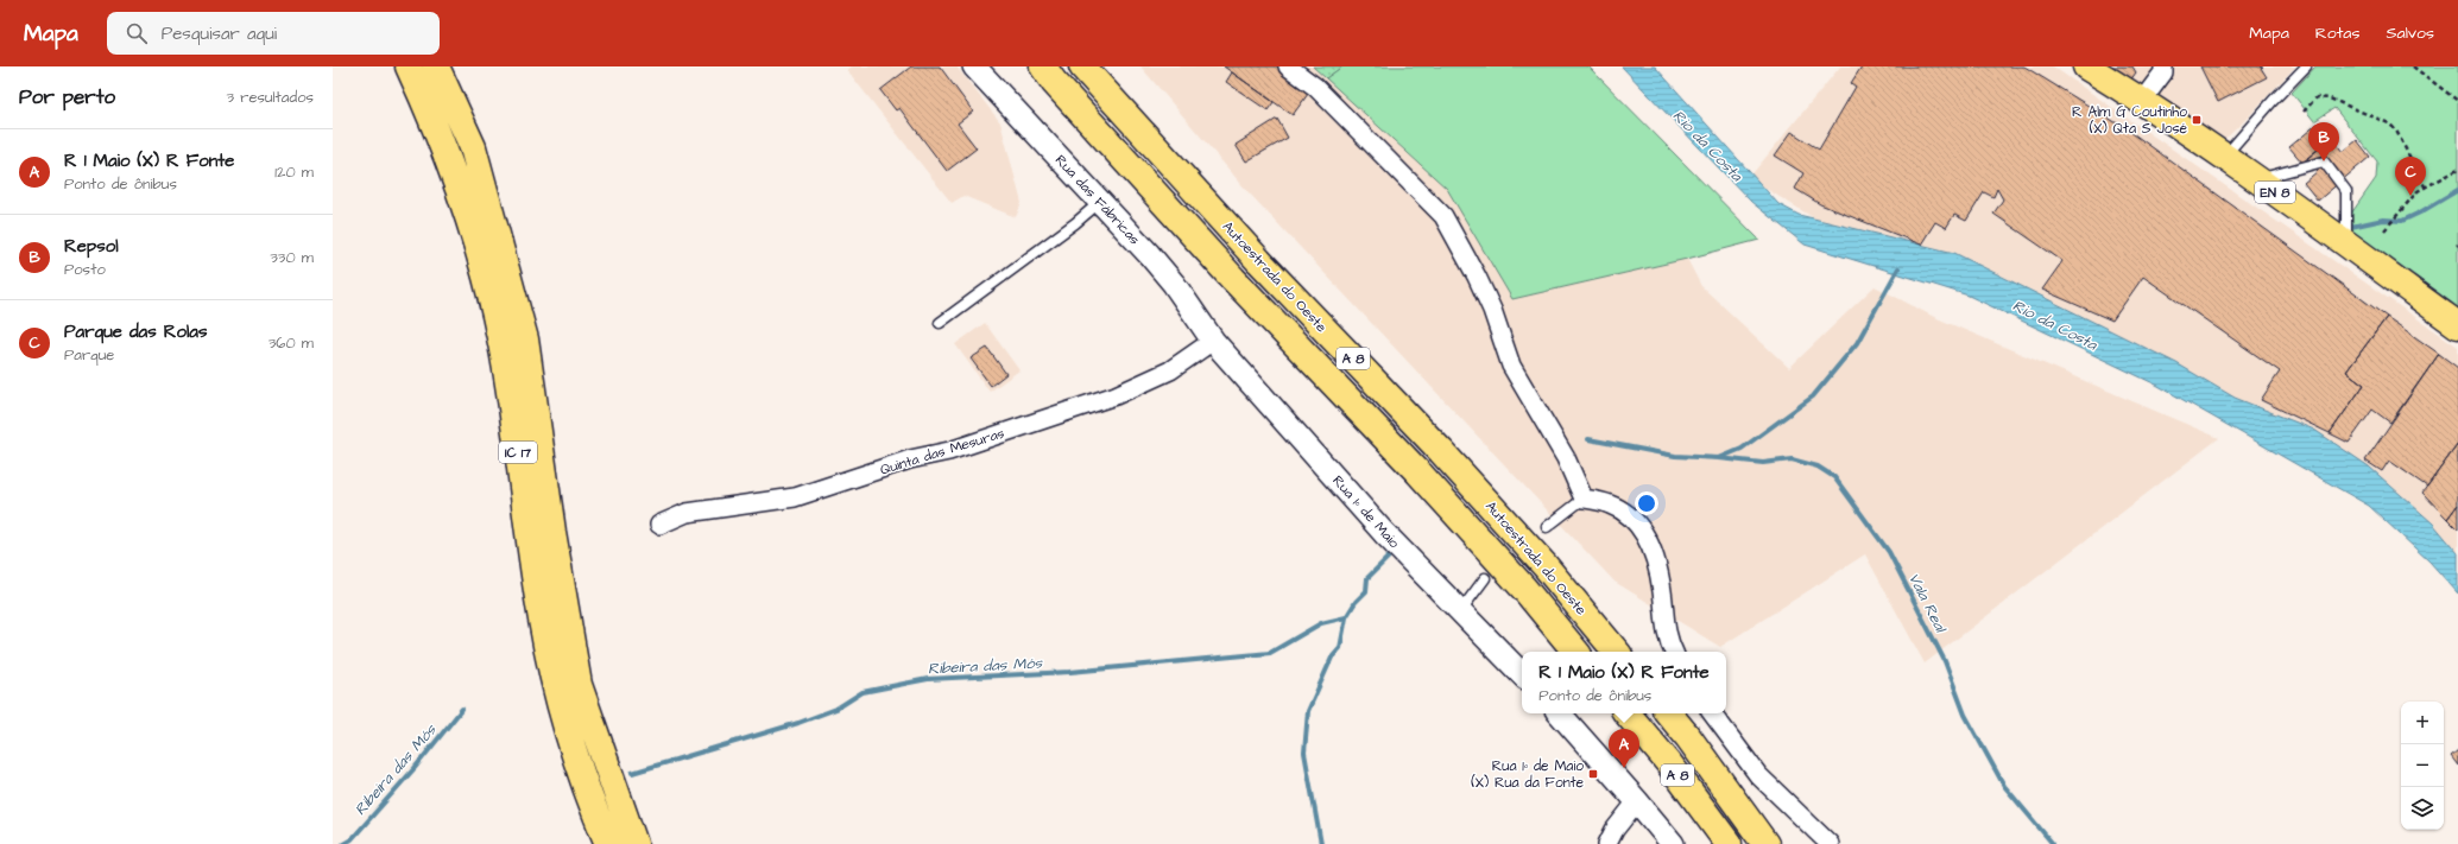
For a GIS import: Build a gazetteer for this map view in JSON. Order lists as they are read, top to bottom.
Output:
{
  "streets": {
    "main road": [
      "EN 8",
      "Autoestrada do Oeste",
      "A 8",
      "IC 17"
    ],
    "street": ["Rua das Fábricas", "Quinta das Mesuras", "Rua 1º de Maio"]
  },
  "crossings": [
    ["Rua das Fábricas", "Quinta das Mesuras"],
    ["Rua das Fábricas", "Rua 1º de Maio"],
    ["Quinta das Mesuras", "Rua 1º de Maio"]
  ],
  "water": ["Rio da Costa", "Vala Real", "Ribeira das Mós"],
  "places": {
    "transit": ["R Alm G Coutinho (X) Qta S José", "Rua 1º de Maio (X) Rua da Fonte"]
  },
  "page": {
    "header": "Mapa",
    "search": "Pesquisar aqui",
    "nav": ["Mapa", "Rotas", "Salvos"],
    "heading": ["Por perto", "3 resultados"],
    "pins": ["B", "C", "A"],
    "list": [
      {
        "mark": "A",
        "name": "R 1 Maio (X) R Fonte",
        "note": "Ponto de ônibus",
        "value": "120 m"
      },
      {
        "mark": "B",
        "name": "Repsol",
        "note": "Posto",
        "value": "330 m"
      },
      {
        "mark": "C",
        "name": "Parque das Rolas",
        "note": "Parque",
        "value": "360 m"
      }
    ],
    "popup": ["R 1 Maio (X) R Fonte", "Ponto de ônibus"],
    "map_buttons": ["+", "−"]
  }
}
